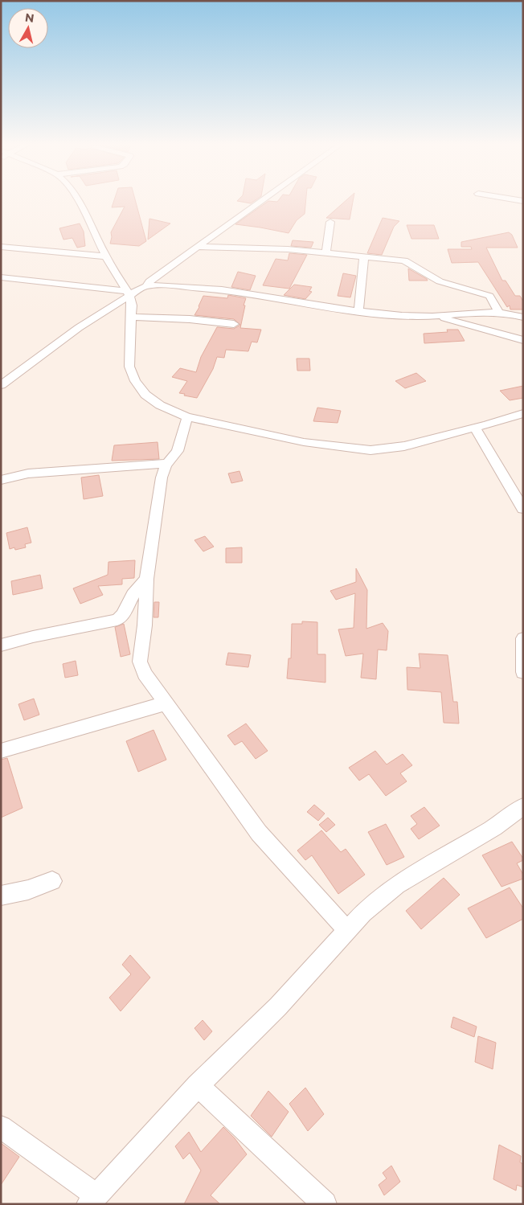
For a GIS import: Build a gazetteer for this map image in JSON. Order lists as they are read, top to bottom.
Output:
{
  "north": "top"
}
